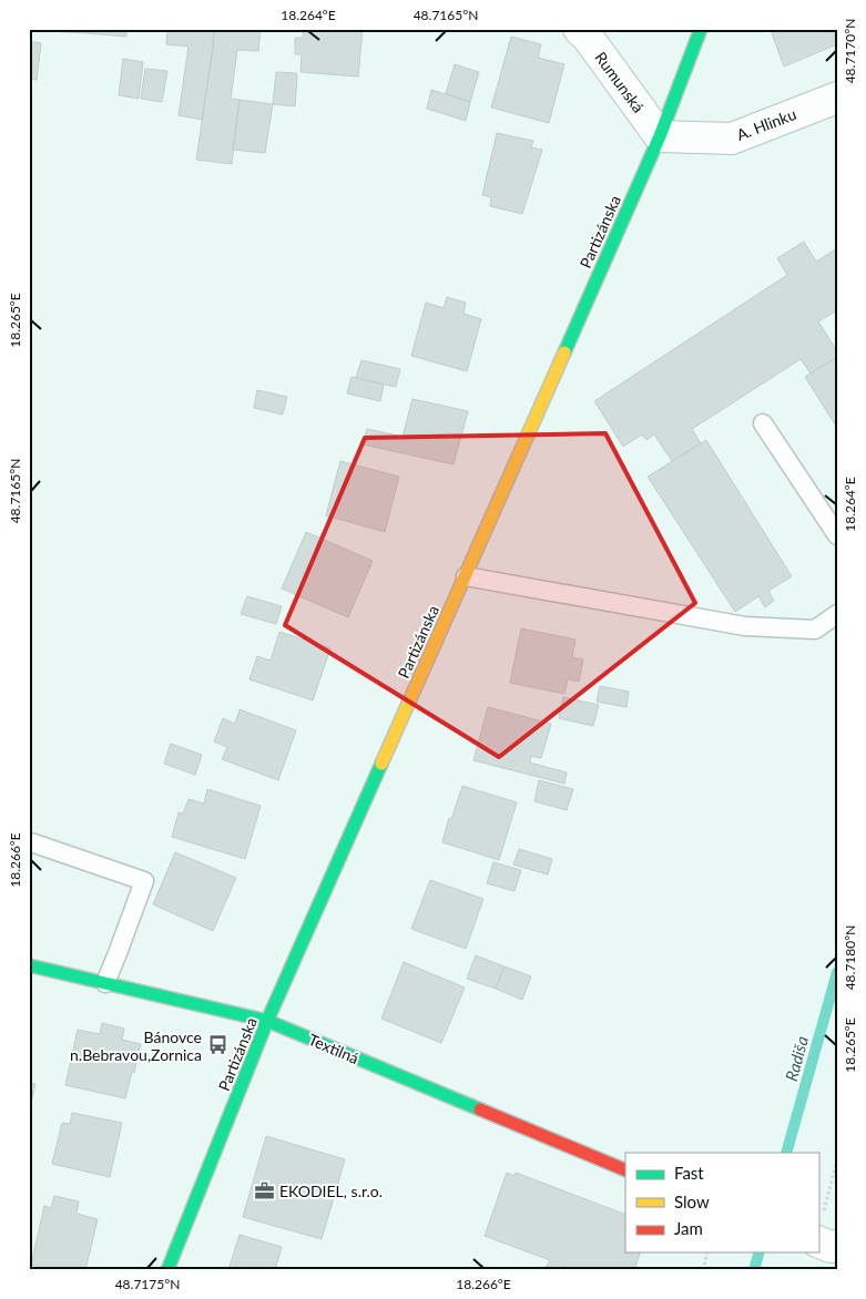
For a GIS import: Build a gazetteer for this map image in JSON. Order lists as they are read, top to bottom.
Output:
{
  "streets": {
    "street": [
      "Rumunská",
      "A. Hlinku",
      "Partizánska",
      "Textilná"
    ]
  },
  "crossings": [
    ["Rumunská", "A. Hlinku"],
    ["Rumunská", "Partizánska"],
    ["A. Hlinku", "Partizánska"],
    ["Partizánska", "Textilná"]
  ],
  "water": ["Radiša"],
  "places": {
    "bus stop": ["Bánovce n.Bebravou,Zornica"],
    "office": ["EKODIEL, s.r.o."]
  },
  "legend": ["Fast", "Slow", "Jam"],
  "coordinates": [
    "18.264°E",
    "48.7165°N",
    "48.7170°N",
    "18.265°E",
    "18.266°E",
    "48.7180°N",
    "48.7175°N"
  ]
}
